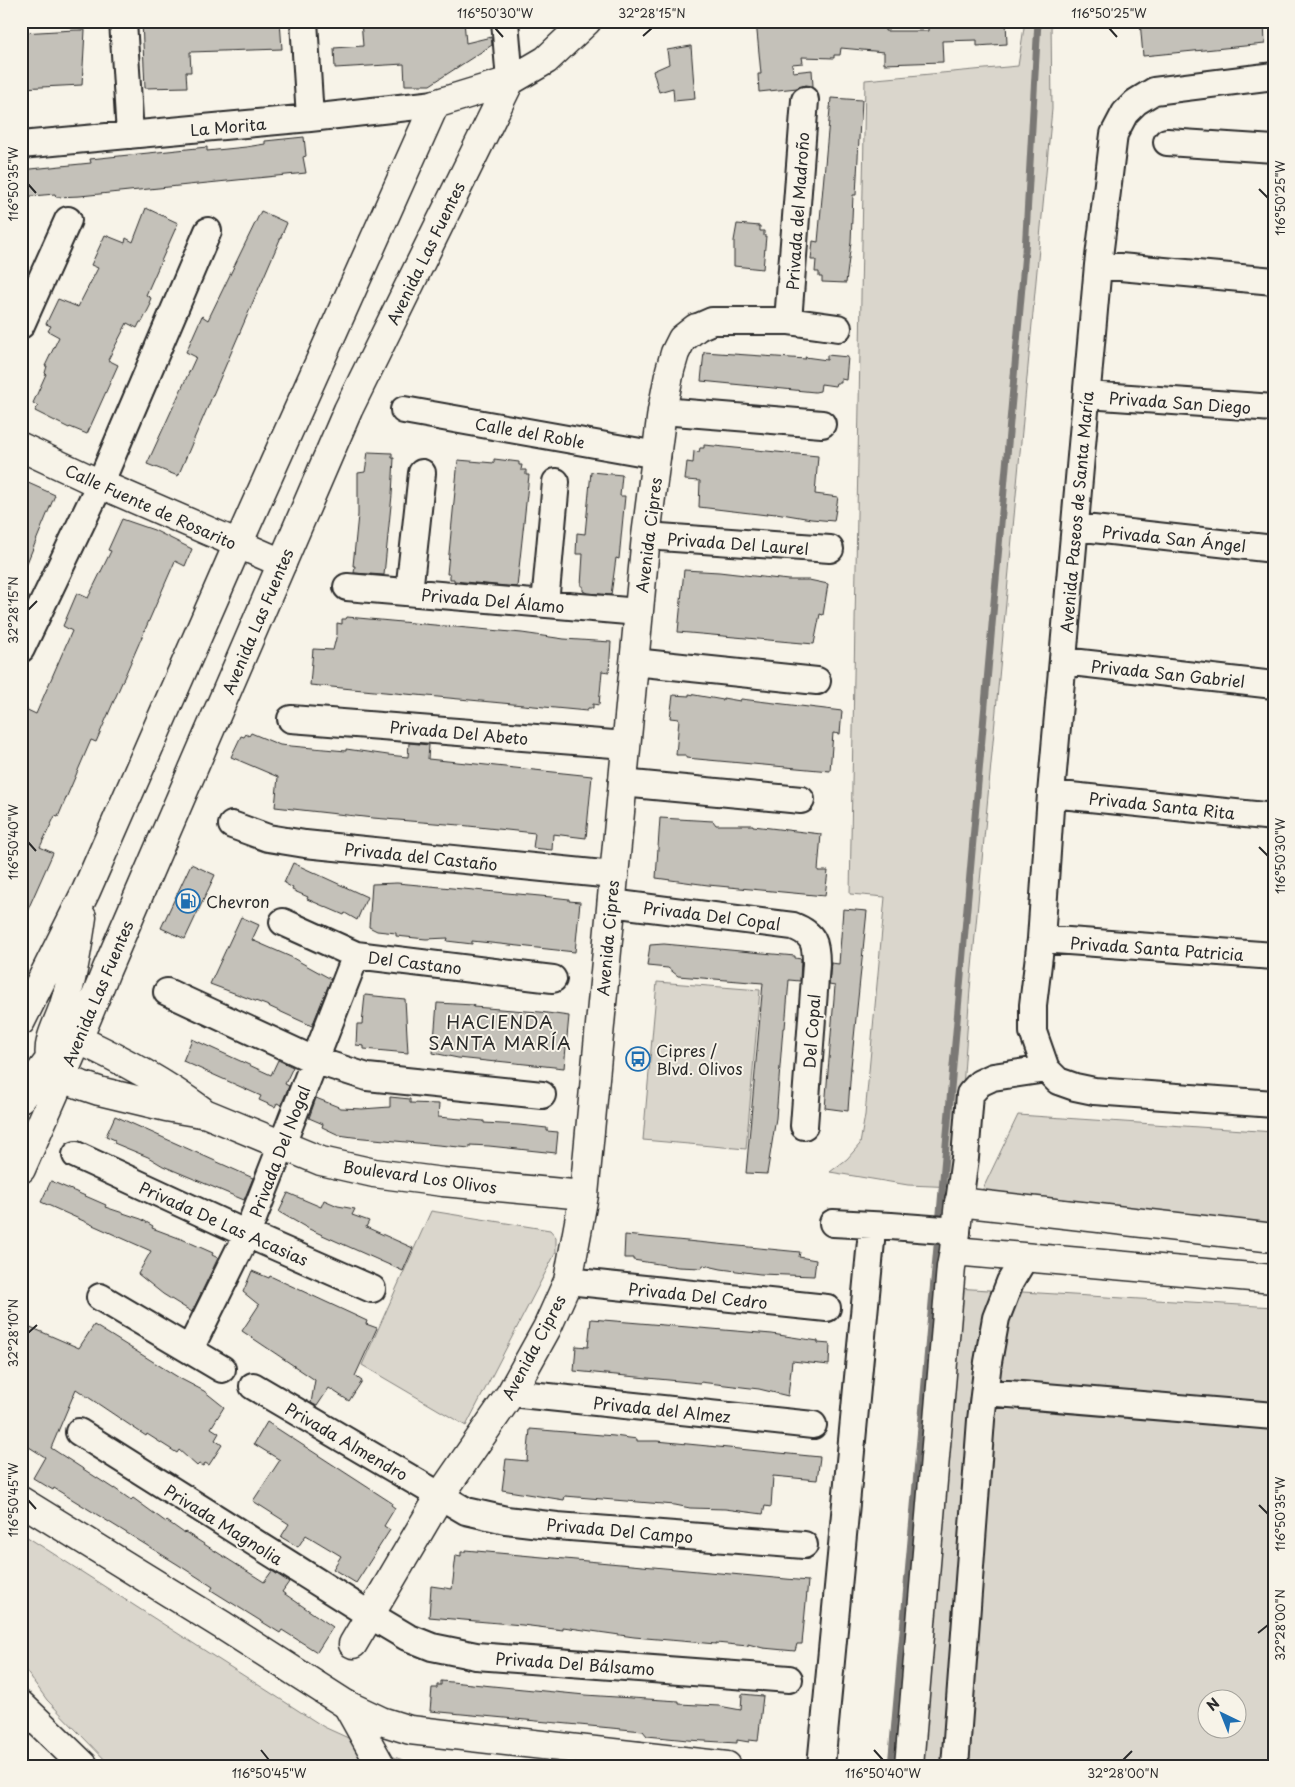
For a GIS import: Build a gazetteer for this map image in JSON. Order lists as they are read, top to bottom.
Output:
{
  "streets": {
    "main road": [
      "Avenida Las Fuentes",
      "Calle Fuente de Rosarito",
      "Avenida Cipres",
      "Boulevard Los Olivos"
    ],
    "street": [
      "La Morita",
      "Privada del Madroño",
      "Privada San Diego",
      "Calle del Roble",
      "Avenida Paseos de Santa María",
      "Privada San Ángel",
      "Privada Del Laurel",
      "Privada Del Álamo",
      "Privada San Gabriel",
      "Privada Del Abeto",
      "Privada Santa Rita",
      "Privada del Castaño",
      "Privada Del Copal",
      "Privada Santa Patricia",
      "Del Castano",
      "Del Copal",
      "Privada Del Nogal",
      "Privada De Las Acasias",
      "Privada Del Cedro",
      "Privada del Almez",
      "Privada Almendro",
      "Privada Magnolia",
      "Privada Del Campo",
      "Privada Del Bálsamo"
    ]
  },
  "crossings": [
    ["Privada del Madroño", "Avenida Cipres"],
    ["Avenida Las Fuentes", "Calle Fuente de Rosarito"],
    ["Avenida Las Fuentes", "Boulevard Los Olivos"],
    ["Privada San Diego", "Avenida Paseos de Santa María"],
    ["Calle del Roble", "Avenida Cipres"],
    ["Avenida Paseos de Santa María", "Privada San Ángel"],
    ["Avenida Paseos de Santa María", "Privada San Gabriel"],
    ["Avenida Paseos de Santa María", "Privada Santa Rita"],
    ["Avenida Paseos de Santa María", "Privada Santa Patricia"],
    ["Avenida Cipres", "Privada Del Laurel"],
    ["Avenida Cipres", "Privada Del Álamo"],
    ["Avenida Cipres", "Privada Del Abeto"],
    ["Avenida Cipres", "Privada del Castaño"],
    ["Avenida Cipres", "Privada Del Copal"],
    ["Avenida Cipres", "Boulevard Los Olivos"],
    ["Avenida Cipres", "Privada Del Cedro"],
    ["Avenida Cipres", "Privada del Almez"],
    ["Avenida Cipres", "Privada Almendro"],
    ["Avenida Cipres", "Privada Magnolia"],
    ["Avenida Cipres", "Privada Del Campo"],
    ["Avenida Cipres", "Privada Del Bálsamo"],
    ["Privada Del Copal", "Del Copal"],
    ["Del Castano", "Privada Del Nogal"],
    ["Privada Del Nogal", "Boulevard Los Olivos"],
    ["Privada Del Nogal", "Privada De Las Acasias"],
    ["Privada Almendro", "Privada Del Campo"],
    ["Privada Magnolia", "Privada Del Bálsamo"]
  ],
  "districts": ["HACIENDA SANTA MARÍA"],
  "places": {
    "fuel station": ["Chevron"],
    "bus stop": ["Cipres / Blvd. Olivos"]
  },
  "north": "top left",
  "coordinates": [
    "116°50'30\"W",
    "32°28'15\"N",
    "116°50'25\"W",
    "116°50'35\"W",
    "116°50'40\"W",
    "32°28'10\"N",
    "116°50'45\"W",
    "32°28'00\"N"
  ]
}
